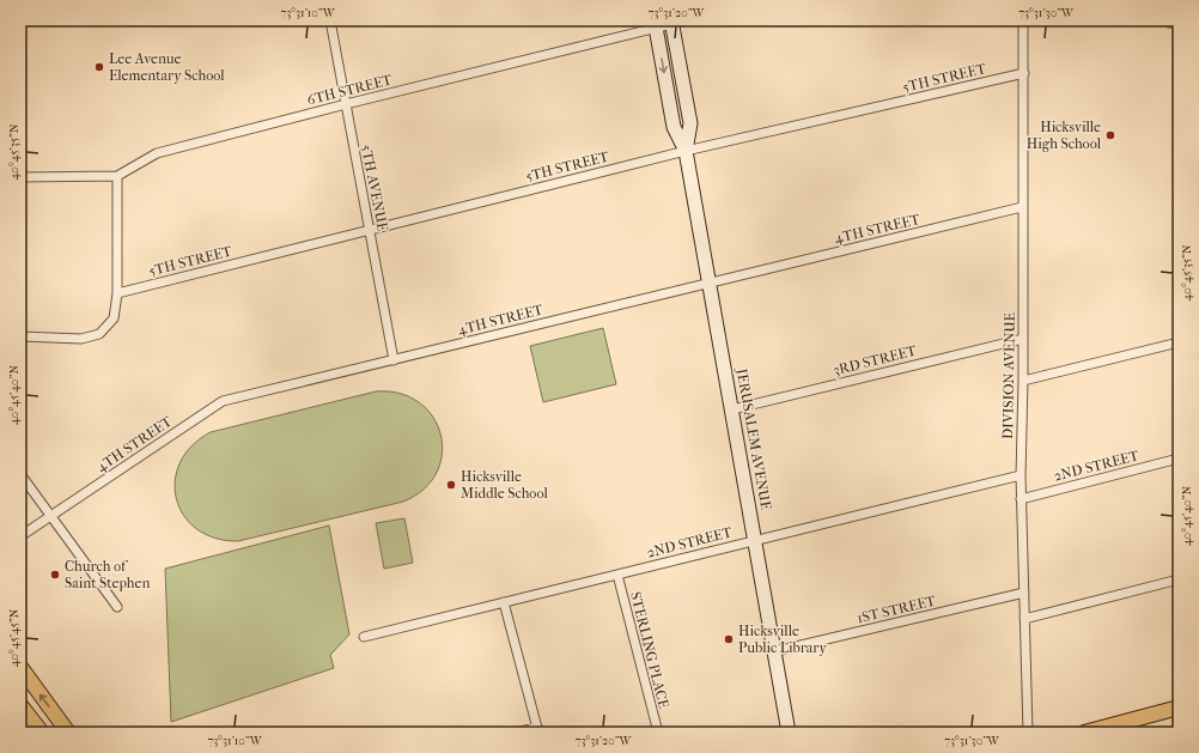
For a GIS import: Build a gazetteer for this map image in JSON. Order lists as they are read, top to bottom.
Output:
{
  "streets": {
    "main road": ["JERUSALEM AVENUE"],
    "street": [
      "5TH STREET",
      "6TH STREET",
      "5TH AVENUE",
      "4TH STREET",
      "3RD STREET",
      "DIVISION AVENUE",
      "2ND STREET",
      "1ST STREET",
      "STERLING PLACE"
    ]
  },
  "crossings": [
    ["5TH STREET", "5TH AVENUE"],
    ["5TH STREET", "DIVISION AVENUE"],
    ["5TH STREET", "JERUSALEM AVENUE"],
    ["6TH STREET", "5TH AVENUE"],
    ["6TH STREET", "JERUSALEM AVENUE"],
    ["5TH AVENUE", "4TH STREET"],
    ["4TH STREET", "DIVISION AVENUE"],
    ["4TH STREET", "JERUSALEM AVENUE"],
    ["3RD STREET", "DIVISION AVENUE"],
    ["3RD STREET", "JERUSALEM AVENUE"],
    ["DIVISION AVENUE", "2ND STREET"],
    ["DIVISION AVENUE", "1ST STREET"],
    ["JERUSALEM AVENUE", "2ND STREET"],
    ["JERUSALEM AVENUE", "1ST STREET"],
    ["2ND STREET", "STERLING PLACE"]
  ],
  "places": [
    "Lee Avenue Elementary School",
    "Hicksville High School",
    "Hicksville Middle School",
    "Church of Saint Stephen",
    "Hicksville Public Library"
  ],
  "coordinates": [
    "73°31'10\"W",
    "73°31'20\"W",
    "73°31'30\"W",
    "40°45'35\"N",
    "40°45'40\"N",
    "40°45'45\"N"
  ]
}
